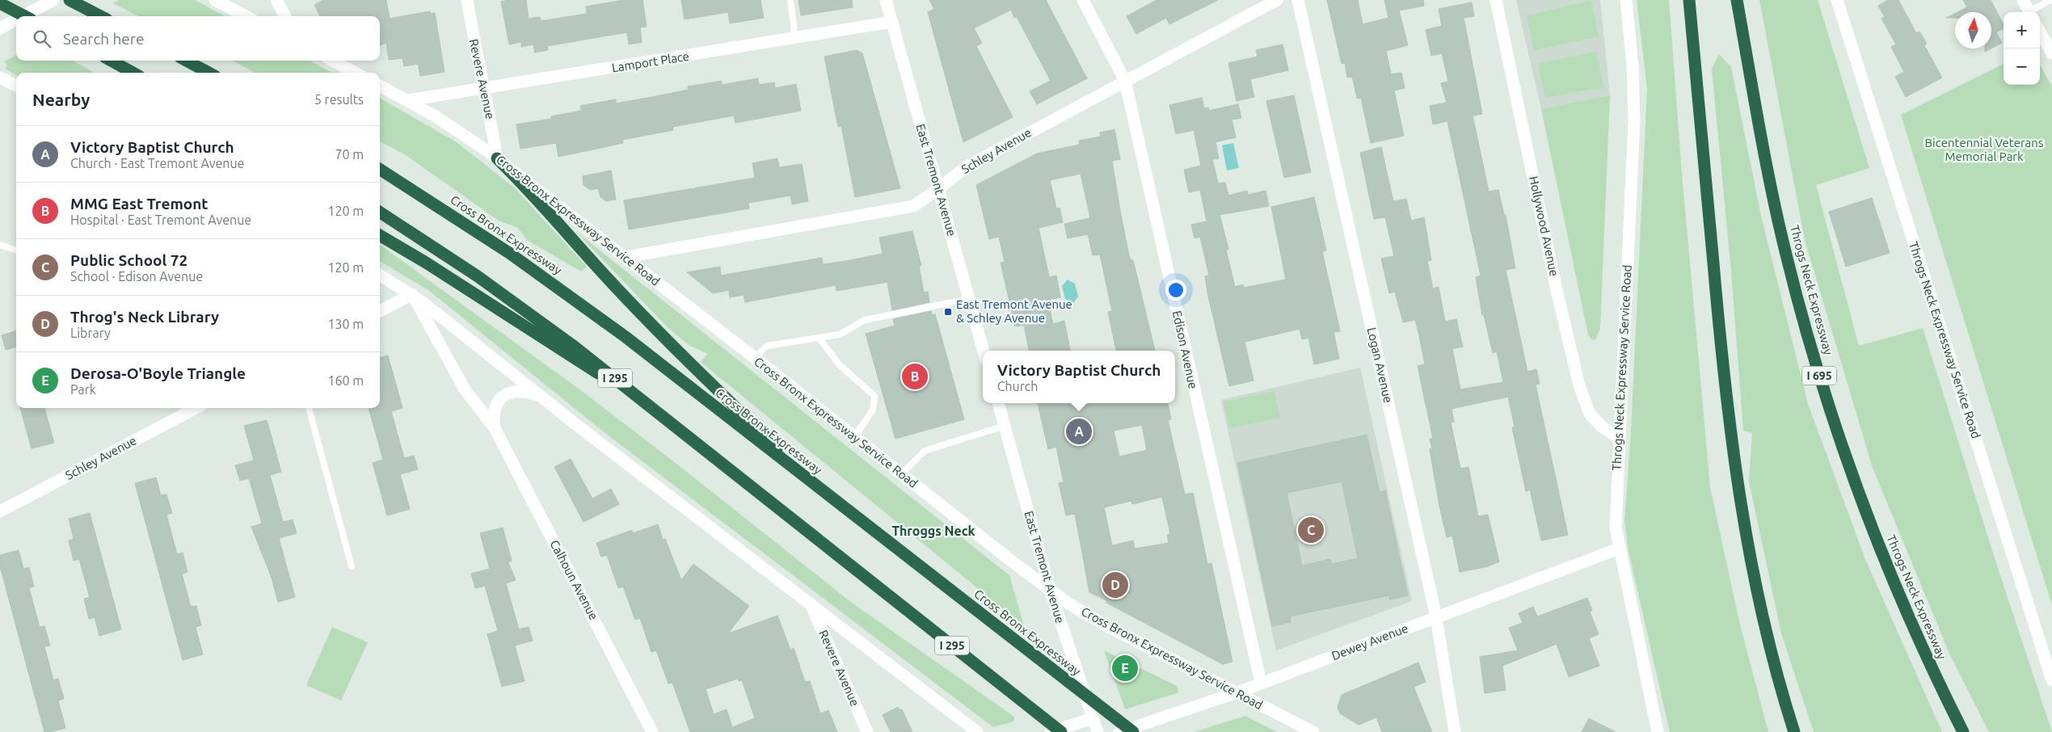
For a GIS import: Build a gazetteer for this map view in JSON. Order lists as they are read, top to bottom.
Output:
{
  "streets": {
    "highway": [
      "Cross Bronx Expressway",
      "Throgs Neck Expressway",
      "I 695",
      "I 295"
    ],
    "street": [
      "Lamport Place",
      "Revere Avenue",
      "Schley Avenue",
      "East Tremont Avenue",
      "Cross Bronx Expressway Service Road",
      "Hollywood Avenue",
      "Throgs Neck Expressway Service Road",
      "Edison Avenue",
      "Logan Avenue",
      "Calhoun Avenue",
      "Dewey Avenue"
    ]
  },
  "crossings": [
    ["Lamport Place", "Revere Avenue"],
    ["Lamport Place", "East Tremont Avenue"],
    ["Lamport Place", "Cross Bronx Expressway Service Road"],
    ["Revere Avenue", "Cross Bronx Expressway Service Road"],
    ["Schley Avenue", "East Tremont Avenue"],
    ["Schley Avenue", "Cross Bronx Expressway Service Road"],
    ["Schley Avenue", "Edison Avenue"],
    ["East Tremont Avenue", "Cross Bronx Expressway Service Road"],
    ["Cross Bronx Expressway Service Road", "Dewey Avenue"],
    ["Hollywood Avenue", "Throgs Neck Expressway Service Road"],
    ["Throgs Neck Expressway Service Road", "Dewey Avenue"],
    ["Edison Avenue", "Dewey Avenue"],
    ["Logan Avenue", "Dewey Avenue"]
  ],
  "districts": ["Throggs Neck"],
  "parks": ["Bicentennial Veterans Memorial Park"],
  "places": {
    "transit": ["East Tremont Avenue & Schley Avenue"]
  },
  "north": "top",
  "page": {
    "map_buttons": ["+", "−"],
    "search": "Search here",
    "heading": ["Nearby", "5 results"],
    "list": [
      {
        "mark": "A",
        "name": "Victory Baptist Church",
        "note": "Church · East Tremont Avenue",
        "value": "70 m"
      },
      {
        "mark": "B",
        "name": "MMG East Tremont",
        "note": "Hospital · East Tremont Avenue",
        "value": "120 m"
      },
      {
        "mark": "C",
        "name": "Public School 72",
        "note": "School · Edison Avenue",
        "value": "120 m"
      },
      {
        "mark": "D",
        "name": "Throg's Neck Library",
        "note": "Library",
        "value": "130 m"
      },
      {
        "mark": "E",
        "name": "Derosa-O'Boyle Triangle",
        "note": "Park",
        "value": "160 m"
      }
    ],
    "popup": ["Victory Baptist Church", "Church"],
    "pins": [
      "B",
      "A",
      "C",
      "D",
      "E"
    ]
  }
}
